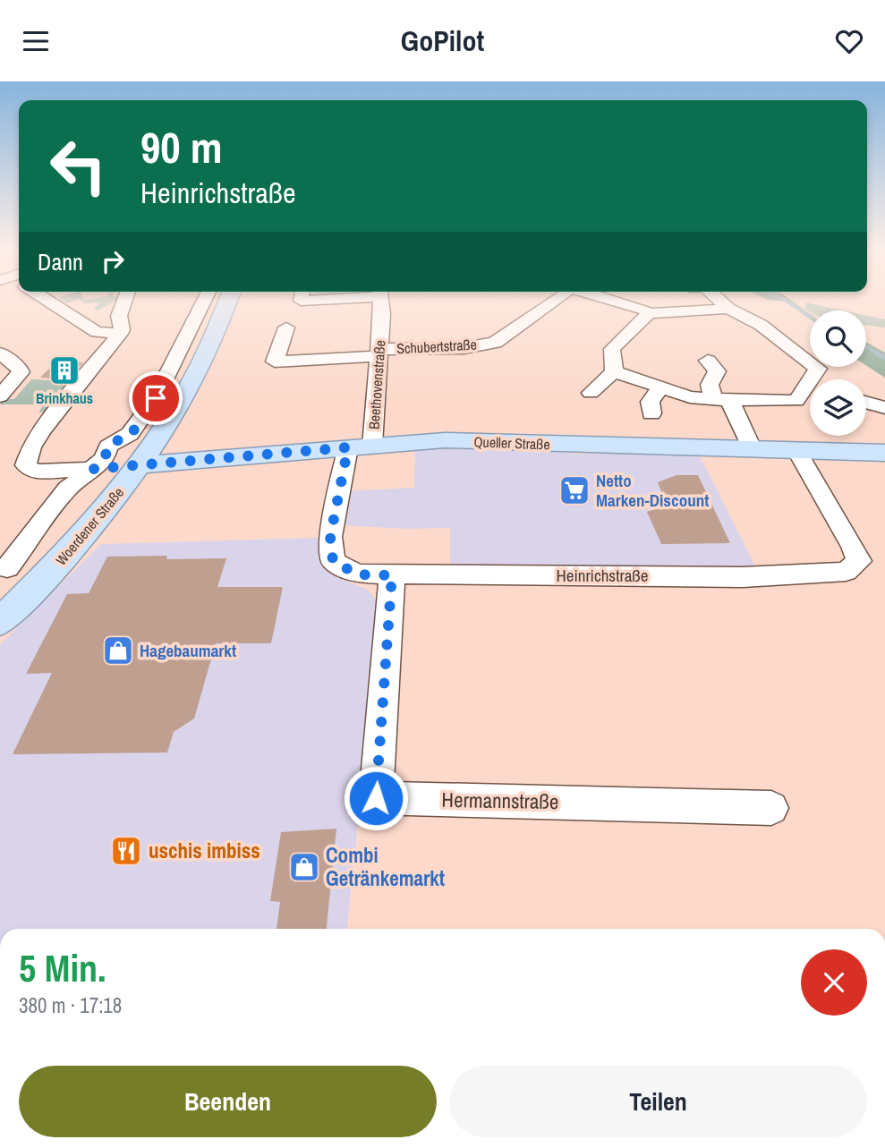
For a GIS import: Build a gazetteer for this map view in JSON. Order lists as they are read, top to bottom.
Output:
{
  "streets": {
    "main road": ["Queller Straße", "Woerdener Straße"],
    "street": [
      "Schubertstraße",
      "Beethovenstraße",
      "Heinrichstraße",
      "Hermannstraße"
    ]
  },
  "crossings": [
    ["Schubertstraße", "Beethovenstraße"],
    ["Beethovenstraße", "Queller Straße"],
    ["Beethovenstraße", "Heinrichstraße"],
    ["Queller Straße", "Woerdener Straße"],
    ["Queller Straße", "Heinrichstraße"],
    ["Heinrichstraße", "Hermannstraße"]
  ],
  "places": {
    "building": ["Brinkhaus"],
    "supermarket": ["Netto Marken-Discount"],
    "shop": ["Hagebaumarkt", "Combi Getränkemarkt"],
    "restaurant": ["uschis imbiss"]
  },
  "page": {
    "header": "GoPilot",
    "turn": ["90 m", "Heinrichstraße"],
    "then": "Dann",
    "heading": ["5 Min.", "380 m · 17:18"],
    "buttons": ["Beenden", "Teilen"]
  }
}
